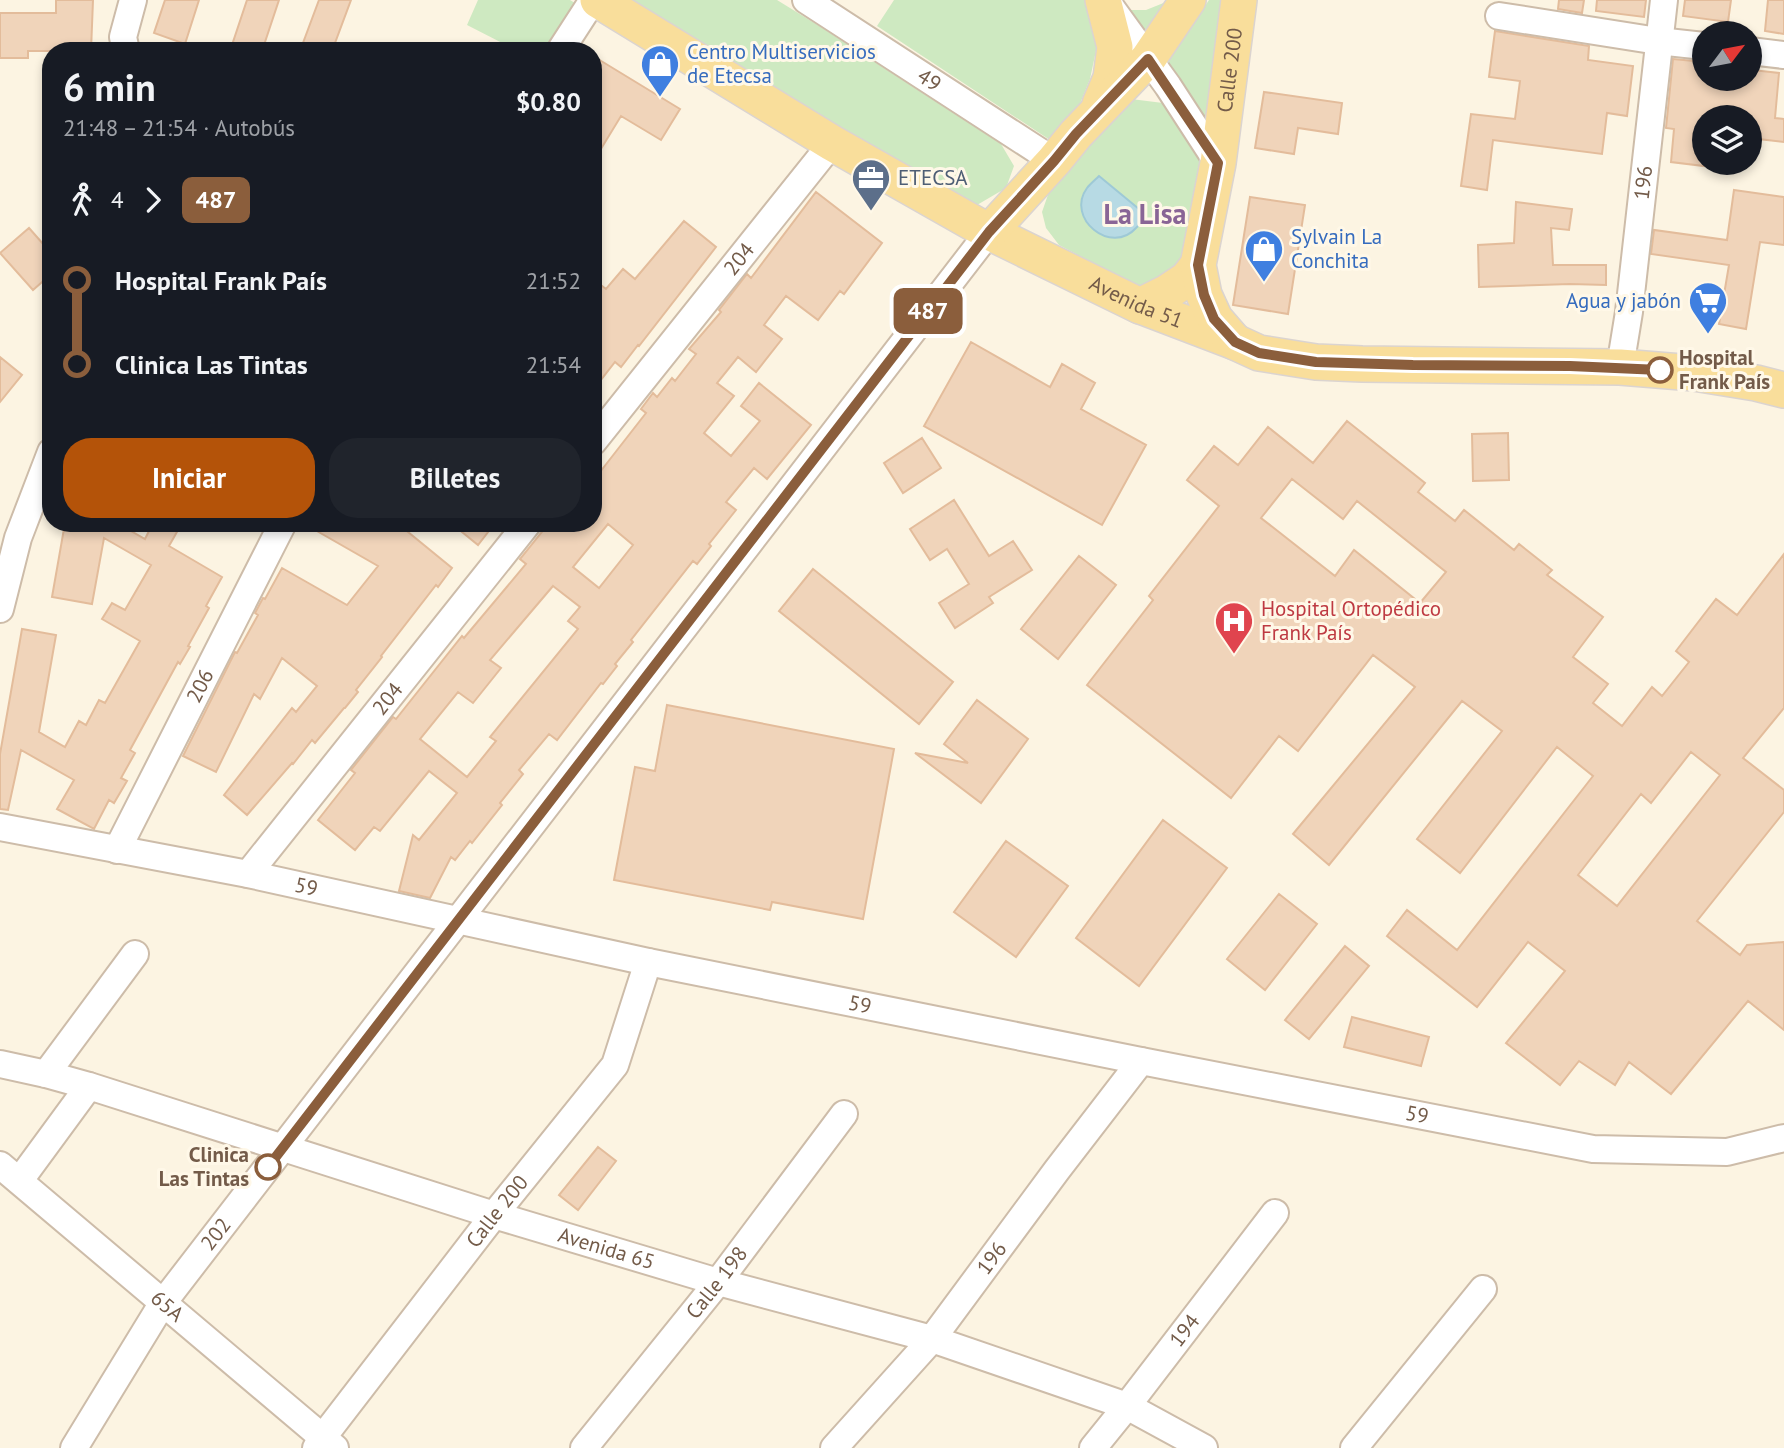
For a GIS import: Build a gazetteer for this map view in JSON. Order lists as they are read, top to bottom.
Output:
{
  "streets": {
    "main road": ["Calle 200", "Avenida 51"],
    "street": [
      "49",
      "196",
      "204",
      "206",
      "59",
      "202",
      "Avenida 65",
      "Calle 198",
      "65A",
      "194"
    ]
  },
  "crossings": [
    ["Calle 200", "Avenida 51"],
    ["Calle 200", "59"],
    ["Calle 200", "Avenida 65"],
    ["Calle 200", "65A"],
    ["196", "Avenida 51"],
    ["196", "59"],
    ["196", "Avenida 65"],
    ["204", "Avenida 51"],
    ["204", "59"],
    ["Avenida 51", "202"],
    ["206", "59"],
    ["59", "202"],
    ["202", "Avenida 65"],
    ["202", "65A"],
    ["Avenida 65", "Calle 198"],
    ["Avenida 65", "194"]
  ],
  "districts": ["La Lisa"],
  "places": {
    "shop": ["Centro Multiservicios de Etecsa", "Sylvain La Conchita"],
    "office": ["ETECSA"],
    "supermarket": ["Agua y jabón"],
    "other": ["Hospital Frank País", "Clinica Las Tintas"],
    "hospital": ["Hospital Ortopédico Frank País"]
  },
  "lines": ["bus line 487"],
  "north": "top right",
  "page": {
    "on_map": "487",
    "heading": ["6 min", "21:48 – 21:54 · Autobús", "$0.80"],
    "legs": ["4", "487"],
    "list": [
      {
        "name": "Hospital Frank País",
        "value": "21:52"
      },
      {
        "name": "Clinica Las Tintas",
        "value": "21:54"
      }
    ],
    "buttons": ["Iniciar", "Billetes"]
  }
}
